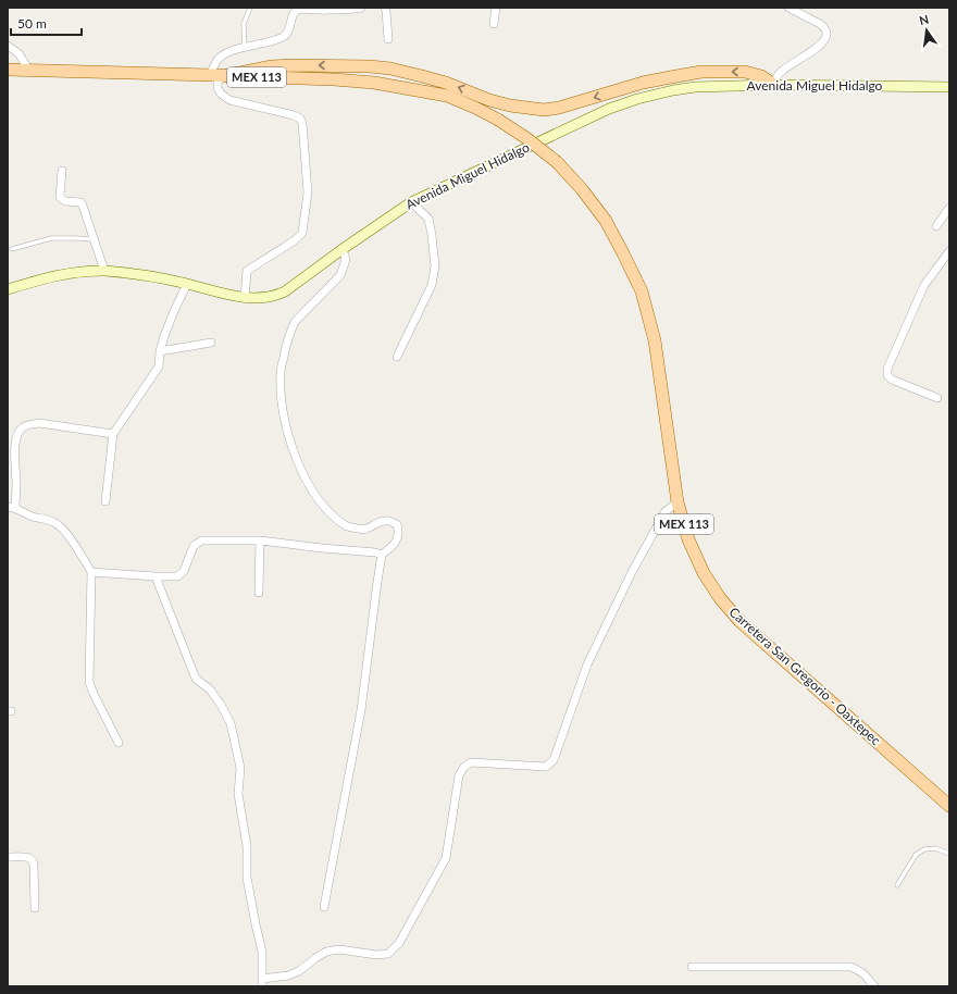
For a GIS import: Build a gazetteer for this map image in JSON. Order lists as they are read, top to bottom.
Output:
{
  "streets": {
    "main road": ["MEX 113", "Avenida Miguel Hidalgo", "Carretera San Gregorio - Oaxtepec"]
  },
  "scale_bar": "50 m",
  "north": "top"
}
